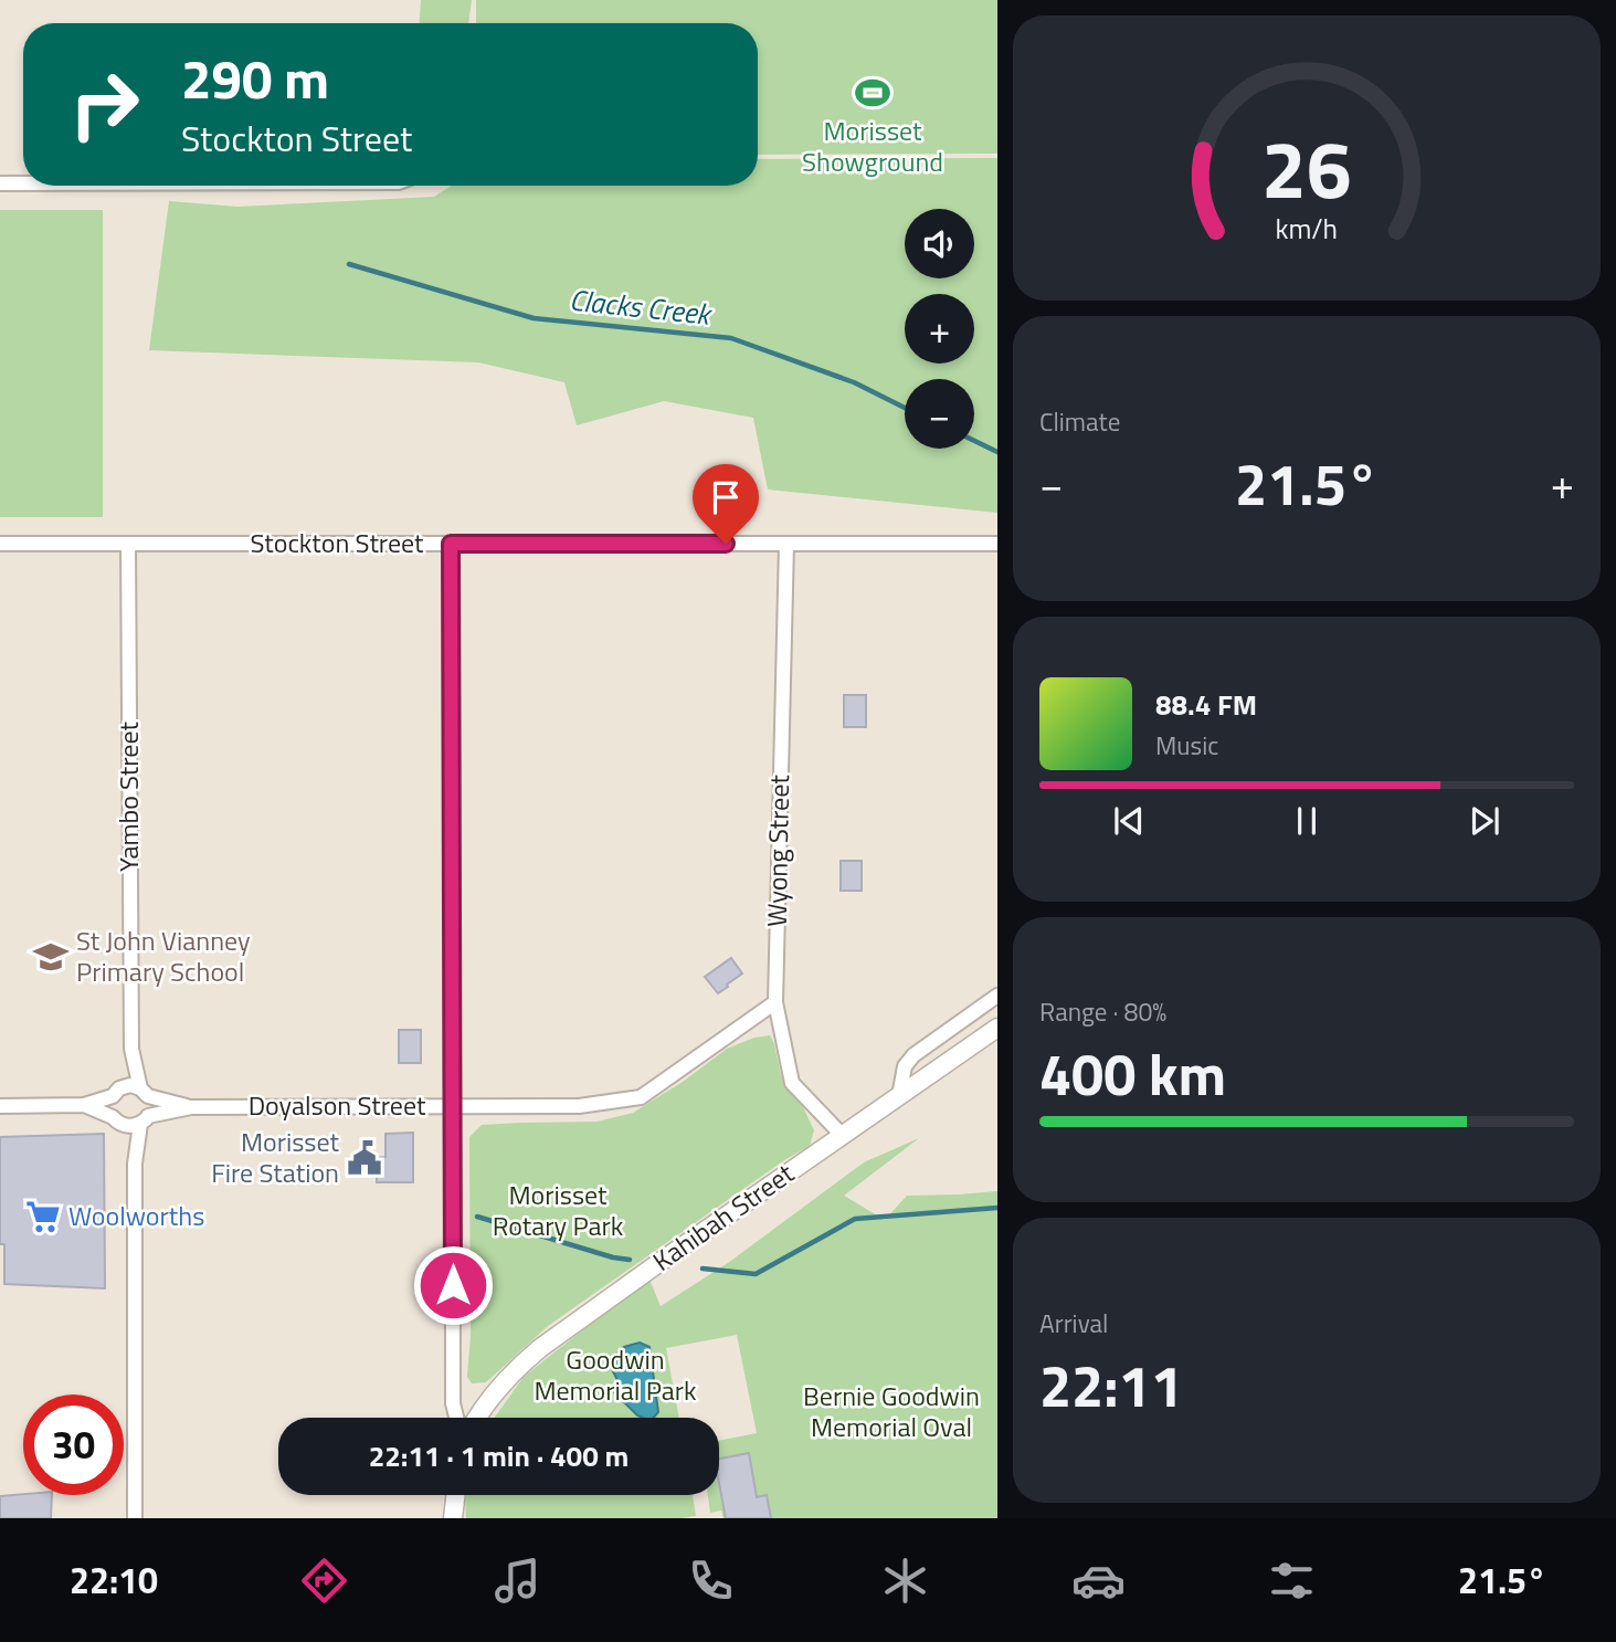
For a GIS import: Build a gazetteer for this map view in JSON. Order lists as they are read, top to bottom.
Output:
{
  "streets": {
    "street": [
      "Stockton Street",
      "Yambo Street",
      "Wyong Street",
      "Doyalson Street",
      "Kahibah Street"
    ]
  },
  "crossings": [
    ["Stockton Street", "Yambo Street"],
    ["Stockton Street", "Wyong Street"],
    ["Yambo Street", "Doyalson Street"],
    ["Wyong Street", "Doyalson Street"],
    ["Wyong Street", "Kahibah Street"]
  ],
  "water": ["Clacks Creek"],
  "parks": ["Morisset Rotary Park", "Goodwin Memorial Park", "Bernie Goodwin Memorial Oval"],
  "places": {
    "sports": ["Morisset Showground"],
    "school or university": ["St John Vianney Primary School"],
    "public building": ["Morisset Fire Station"],
    "supermarket": ["Woolworths"]
  },
  "page": {
    "turn": ["290 m", "Stockton Street"],
    "map_buttons": ["+", "−"],
    "tile": [
      "Climate",
      ["Range · 80%", "400 km"],
      ["Arrival", "22:11"]
    ],
    "heat": ["−", "21.5°", "+"],
    "song": ["88.4 FM", "Music"],
    "limit": "30",
    "trip": "22:11 · 1 min · 400 m",
    "tabs": ["22:10", "21.5°"],
    "gauge": ["26", "km/h"]
  }
}
